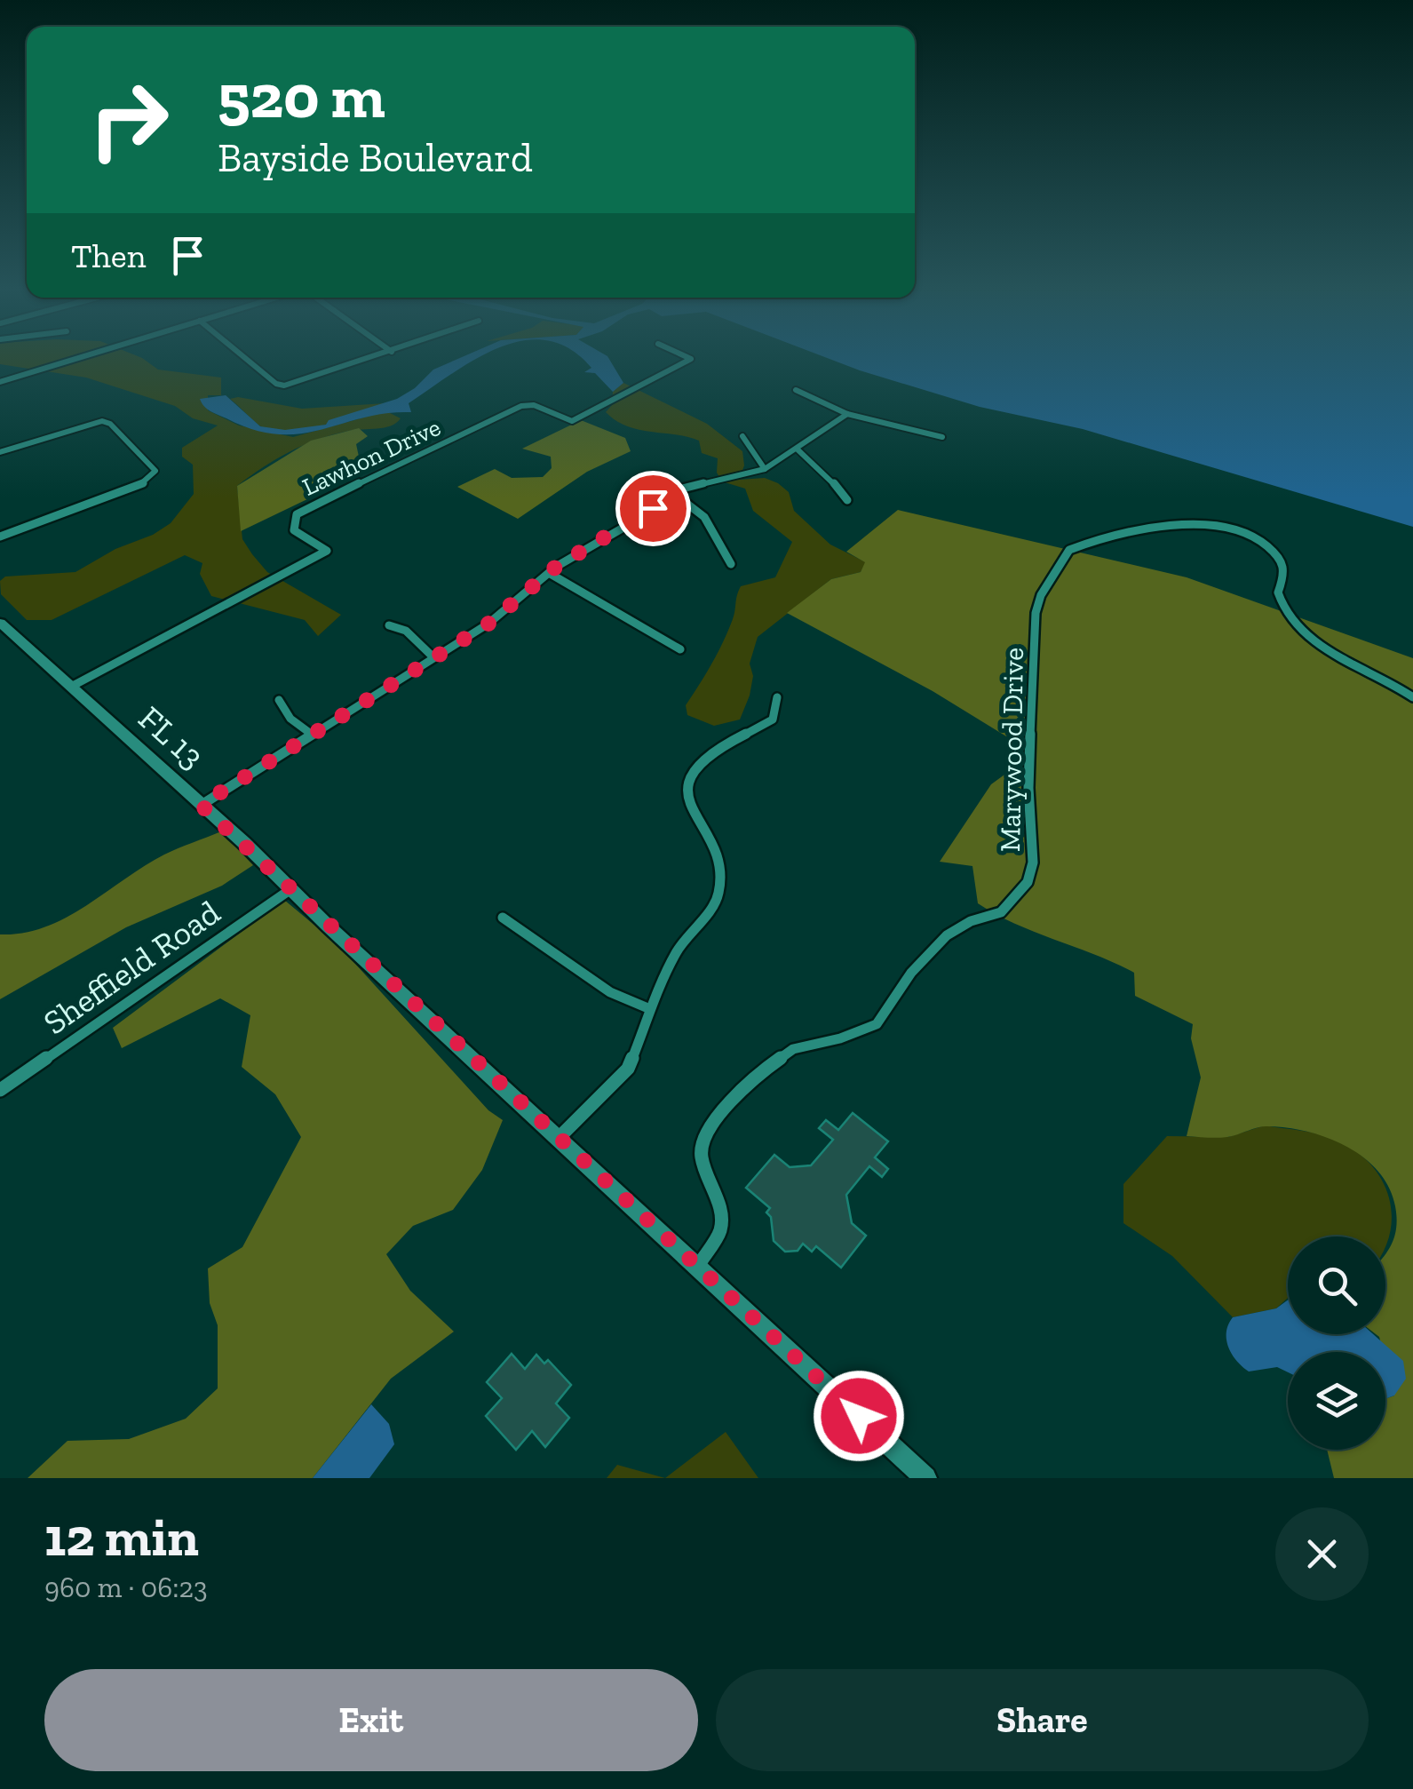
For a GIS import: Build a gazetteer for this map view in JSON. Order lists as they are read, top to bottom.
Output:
{
  "streets": {
    "main road": ["FL 13"],
    "street": ["Lawhon Drive", "Marywood Drive", "Sheffield Road"]
  },
  "crossings": [
    ["Lawhon Drive", "FL 13"],
    ["FL 13", "Marywood Drive"],
    ["FL 13", "Sheffield Road"]
  ],
  "page": {
    "turn": ["520 m", "Bayside Boulevard"],
    "then": "Then",
    "heading": ["12 min", "960 m · 06:23"],
    "buttons": ["Exit", "Share"]
  }
}
